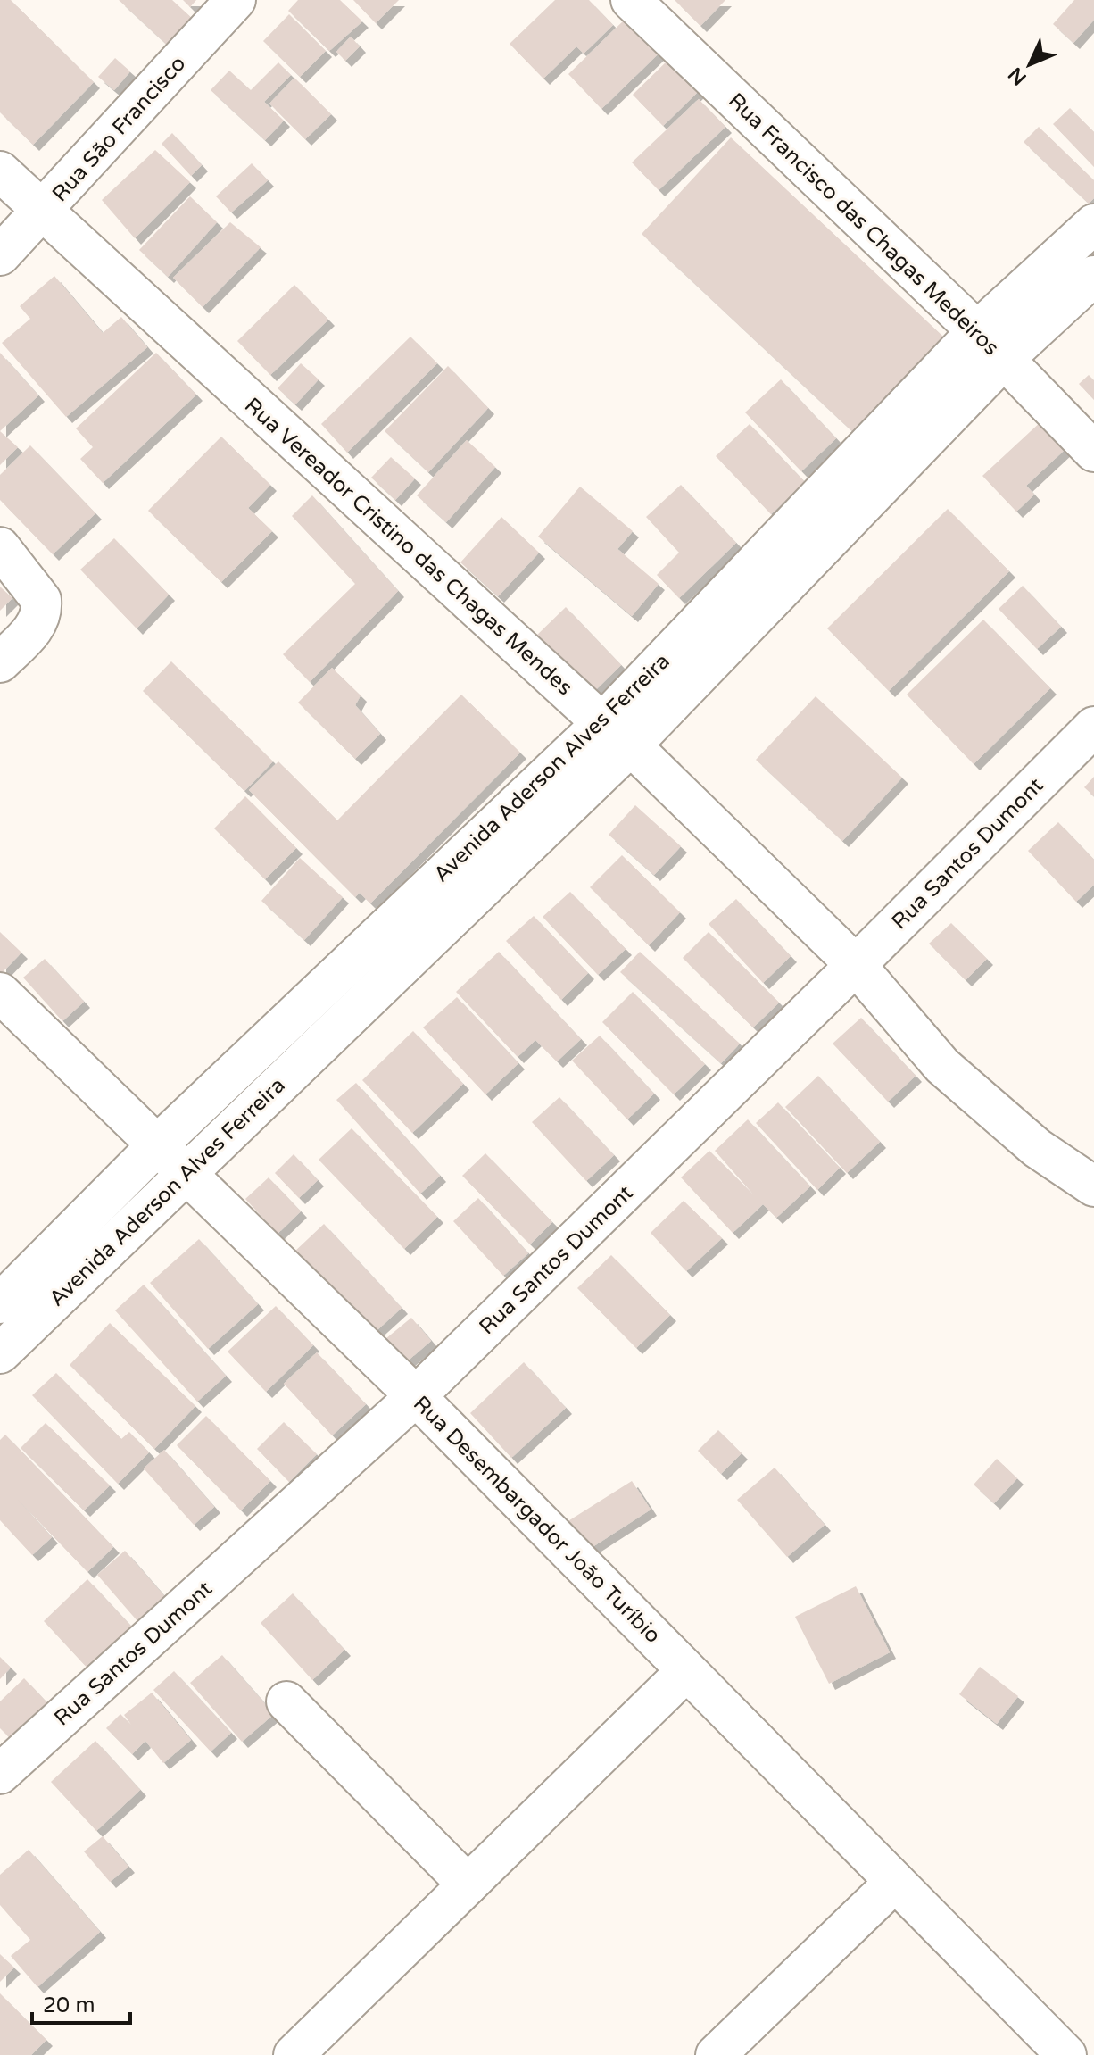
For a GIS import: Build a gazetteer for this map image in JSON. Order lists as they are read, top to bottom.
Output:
{
  "streets": {
    "street": [
      "Rua São Francisco",
      "Rua Francisco das Chagas Medeiros",
      "Rua Vereador Cristino das Chagas Mendes",
      "Avenida Aderson Alves Ferreira",
      "Rua Santos Dumont",
      "Rua Desembargador João Turíbio"
    ]
  },
  "crossings": [
    ["Rua São Francisco", "Rua Vereador Cristino das Chagas Mendes"],
    ["Rua Francisco das Chagas Medeiros", "Avenida Aderson Alves Ferreira"],
    ["Rua Vereador Cristino das Chagas Mendes", "Avenida Aderson Alves Ferreira"],
    ["Rua Vereador Cristino das Chagas Mendes", "Rua Santos Dumont"],
    ["Avenida Aderson Alves Ferreira", "Rua Desembargador João Turíbio"],
    ["Rua Santos Dumont", "Rua Desembargador João Turíbio"]
  ],
  "scale_bar": "20 m",
  "north": "bottom left"
}
